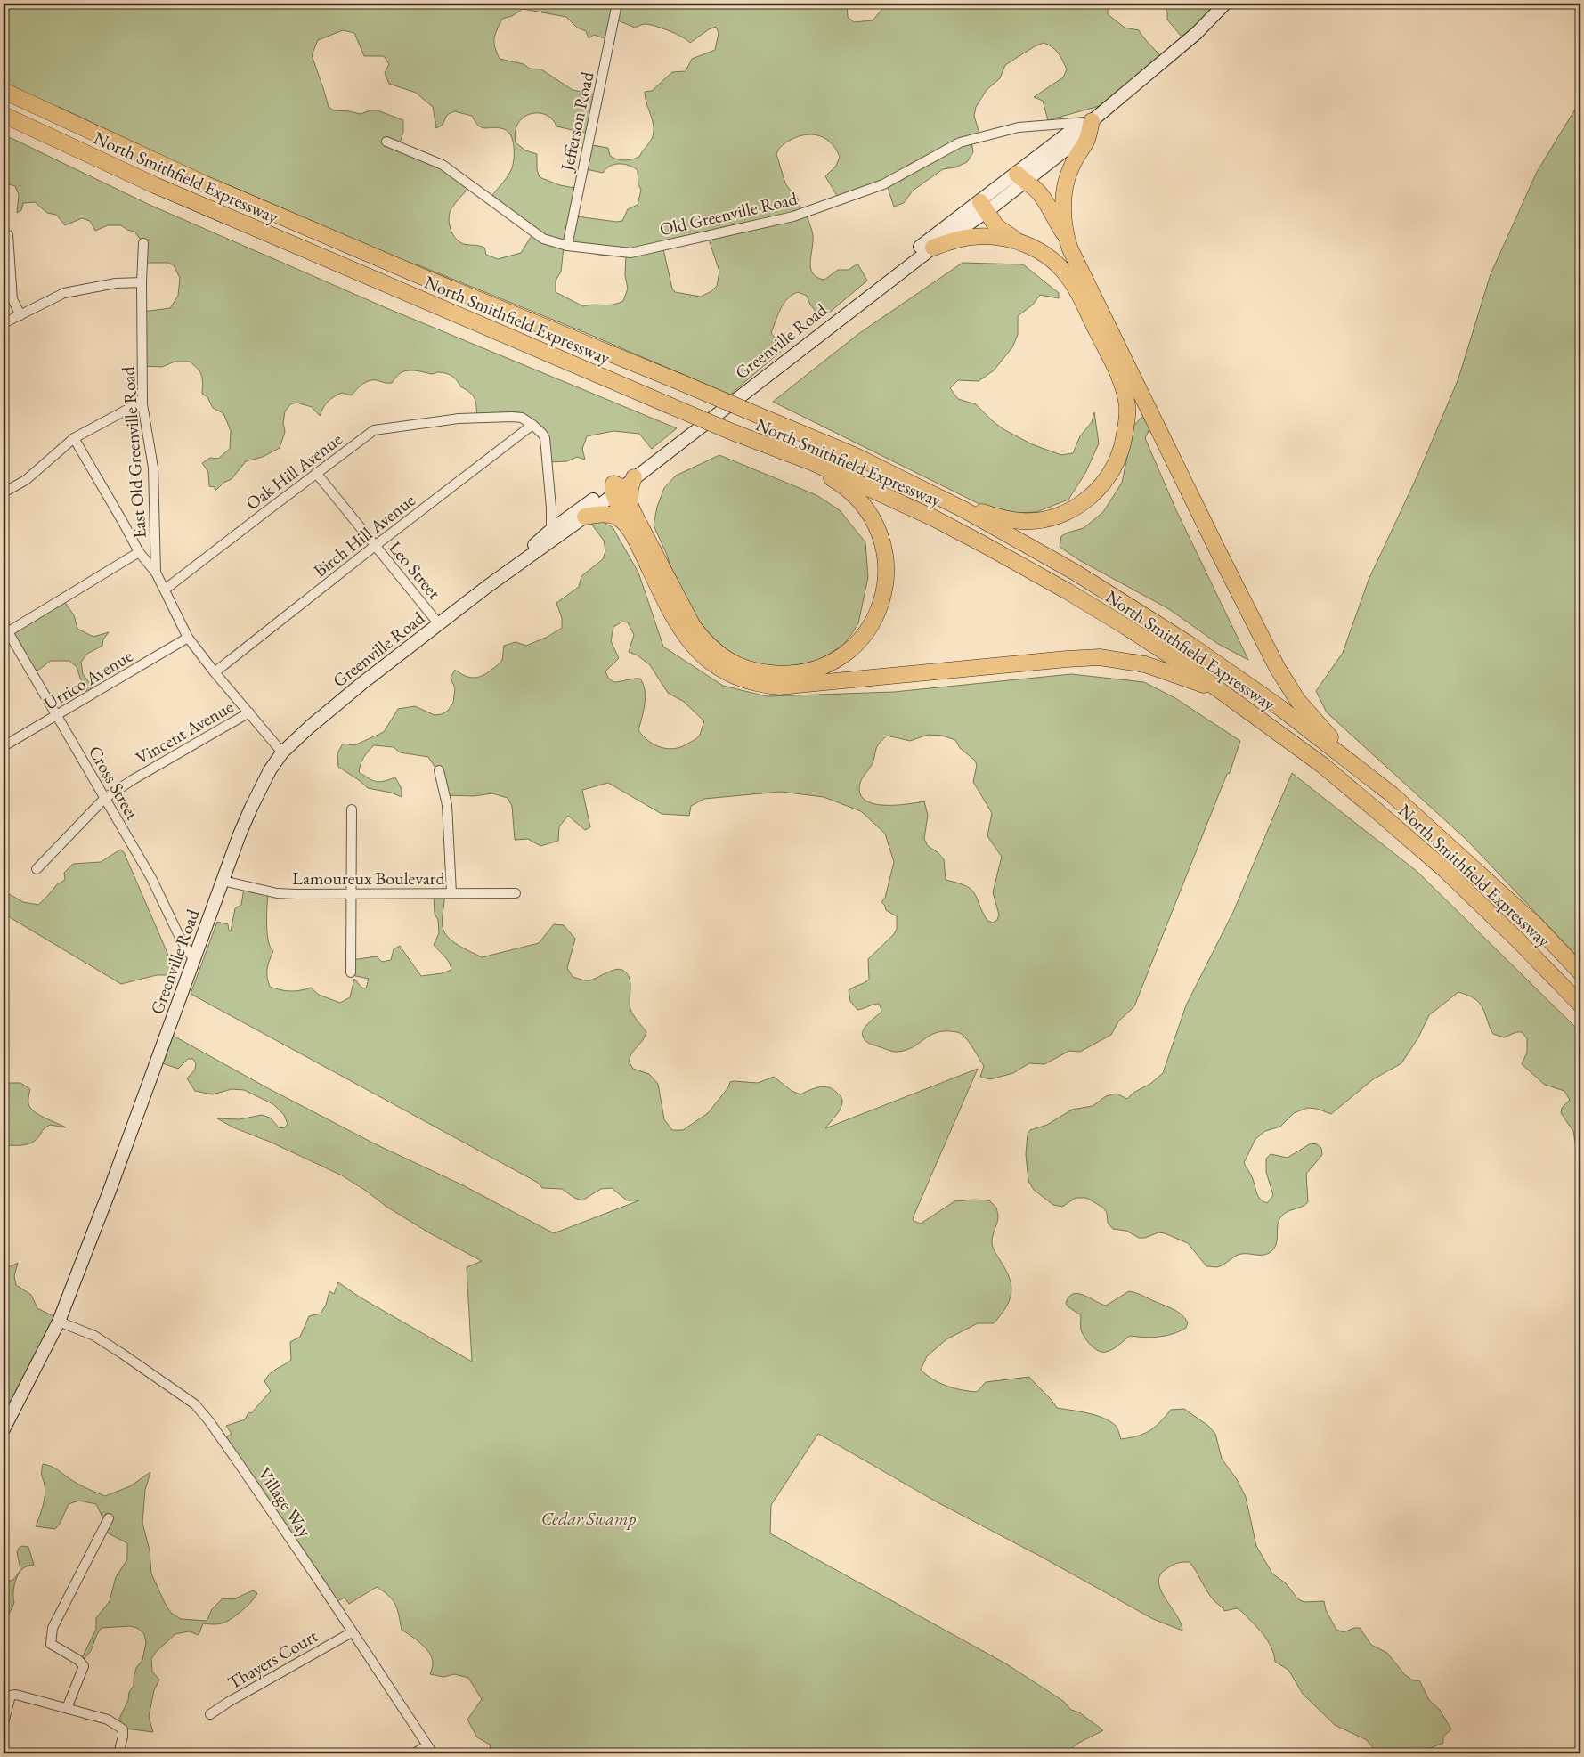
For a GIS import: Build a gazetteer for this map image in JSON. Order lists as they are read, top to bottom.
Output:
{
  "streets": {
    "highway": ["North Smithfield Expressway"],
    "main road": ["Greenville Road"],
    "street": [
      "Jefferson Road",
      "Old Greenville Road",
      "East Old Greenville Road",
      "Oak Hill Avenue",
      "Birch Hill Avenue",
      "Leo Street",
      "Urrico Avenue",
      "Vincent Avenue",
      "Cross Street",
      "Lamoureux Boulevard",
      "Village Way",
      "Thayers Court"
    ]
  },
  "crossings": [
    ["Jefferson Road", "Old Greenville Road"],
    ["Old Greenville Road", "Greenville Road"],
    ["Greenville Road", "East Old Greenville Road"],
    ["Greenville Road", "Leo Street"],
    ["Greenville Road", "Cross Street"],
    ["Greenville Road", "Lamoureux Boulevard"],
    ["Greenville Road", "Village Way"],
    ["East Old Greenville Road", "Oak Hill Avenue"],
    ["East Old Greenville Road", "Birch Hill Avenue"],
    ["East Old Greenville Road", "Urrico Avenue"],
    ["East Old Greenville Road", "Vincent Avenue"],
    ["Oak Hill Avenue", "Birch Hill Avenue"],
    ["Oak Hill Avenue", "Leo Street"],
    ["Birch Hill Avenue", "Leo Street"],
    ["Urrico Avenue", "Cross Street"],
    ["Vincent Avenue", "Cross Street"],
    ["Village Way", "Thayers Court"]
  ],
  "parks": ["Cedar Swamp"]
}
